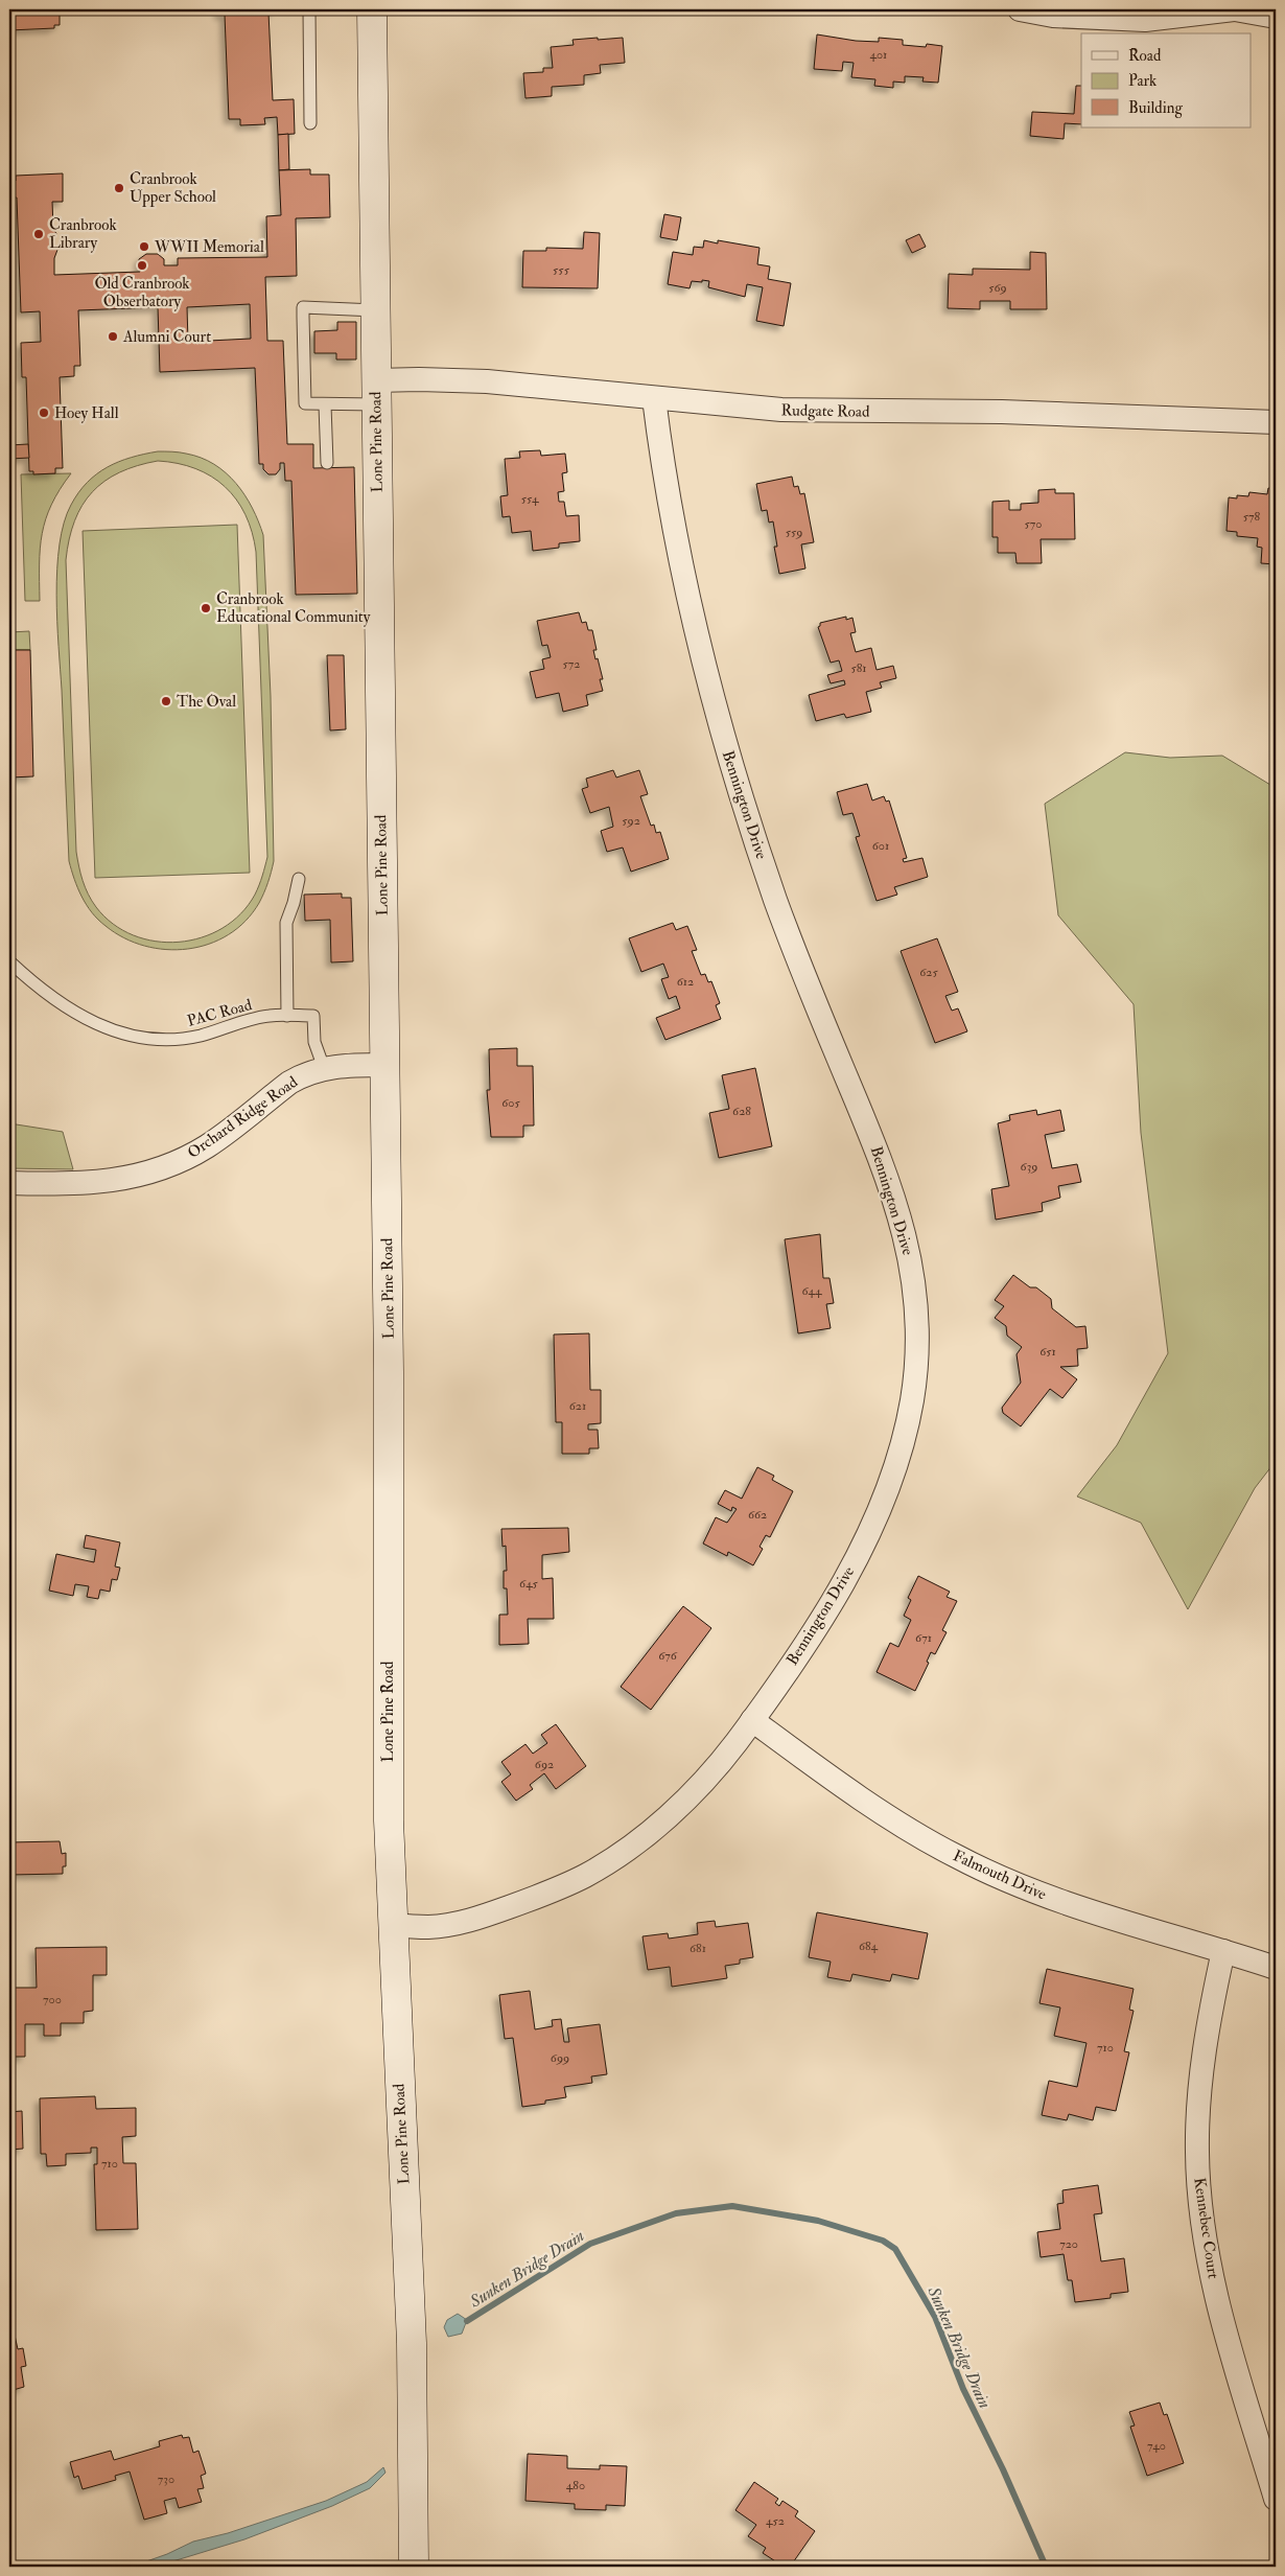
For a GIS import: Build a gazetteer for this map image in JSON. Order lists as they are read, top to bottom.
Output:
{
  "streets": {
    "street": [
      "Rudgate Road",
      "Lone Pine Road",
      "Bennington Drive",
      "Orchard Ridge Road",
      "Falmouth Drive",
      "Kennebec Court"
    ],
    "lane": ["PAC Road"]
  },
  "crossings": [
    ["Rudgate Road", "Lone Pine Road"],
    ["Rudgate Road", "Bennington Drive"],
    ["Lone Pine Road", "Bennington Drive"],
    ["Lone Pine Road", "Orchard Ridge Road"],
    ["Bennington Drive", "Falmouth Drive"],
    ["PAC Road", "Orchard Ridge Road"],
    ["Falmouth Drive", "Kennebec Court"]
  ],
  "water": ["Sunken Bridge Drain"],
  "places": [
    "Cranbrook Upper School",
    "Cranbrook Library",
    "WWII Memorial",
    "Old Cranbrook Obserbatory",
    "Alumni Court",
    "Hoey Hall",
    "Cranbrook Educational Community",
    "The Oval"
  ],
  "house_numbers": [
    "401",
    "555",
    "569",
    "554",
    "578",
    "570",
    "559",
    "572",
    "581",
    "592",
    "601",
    "625",
    "612",
    "605",
    "628",
    "639",
    "644",
    "651",
    "621",
    "662",
    "645",
    "671",
    "676",
    "692",
    "684",
    "681",
    "700",
    "710",
    "699",
    "710",
    "720",
    "740",
    "730",
    "480",
    "452"
  ],
  "legend": ["Road", "Park", "Building"]
}
